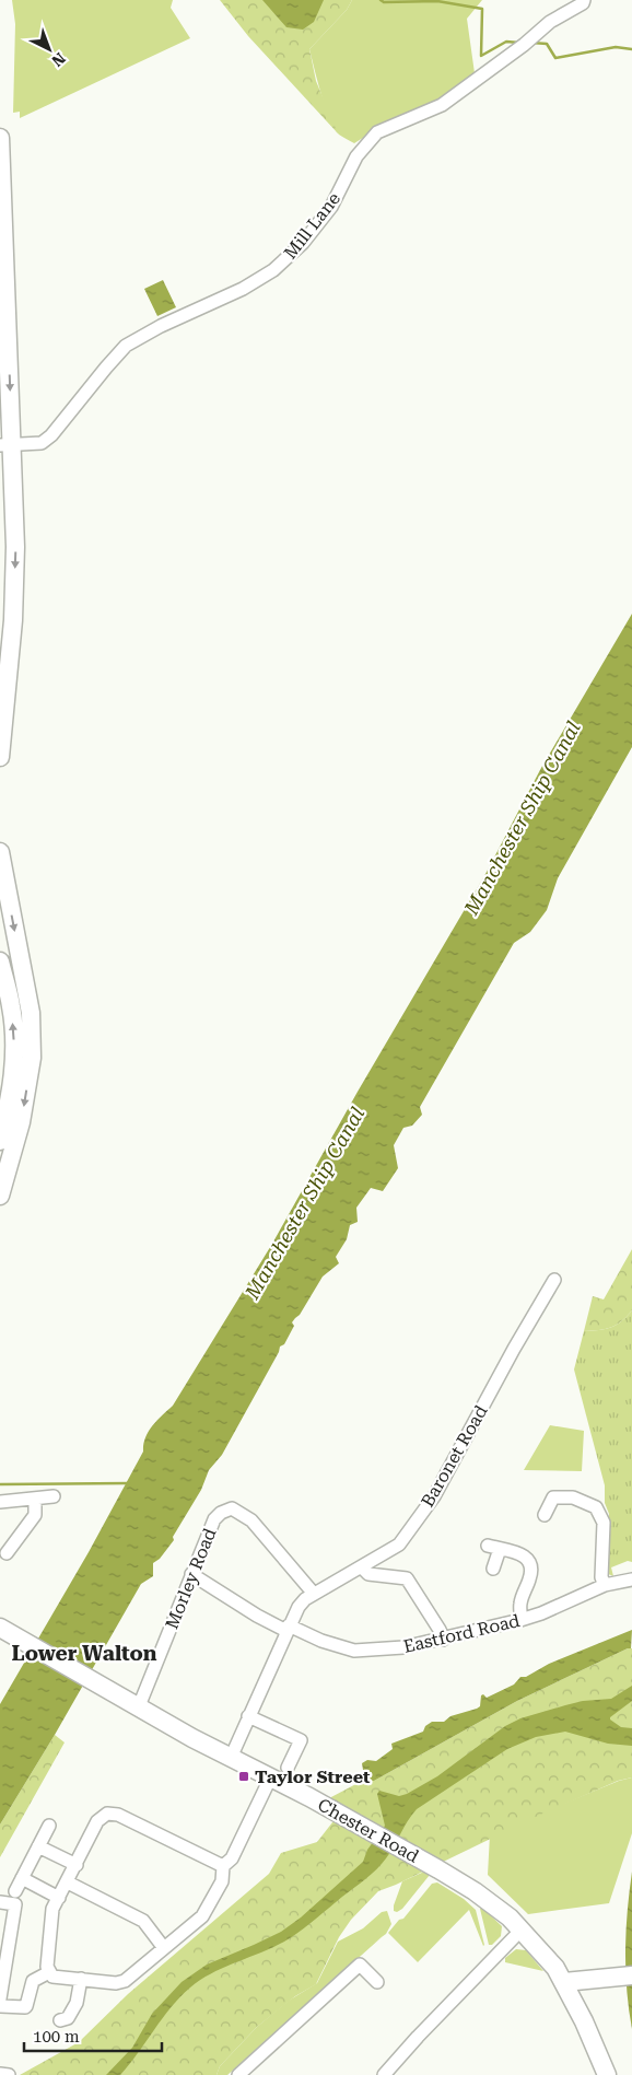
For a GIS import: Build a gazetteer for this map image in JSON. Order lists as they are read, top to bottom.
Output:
{
  "streets": {
    "highway": ["Chester Road"],
    "street": [
      "Mill Lane",
      "Baronet Road",
      "Morley Road",
      "Eastford Road"
    ]
  },
  "crossings": [
    ["Baronet Road", "Morley Road"],
    ["Morley Road", "Eastford Road"],
    ["Morley Road", "Chester Road"]
  ],
  "districts": ["Lower Walton"],
  "water": ["Manchester Ship Canal"],
  "places": {
    "transit": ["Taylor Street"]
  },
  "scale_bar": "100 m",
  "north": "bottom right"
}
